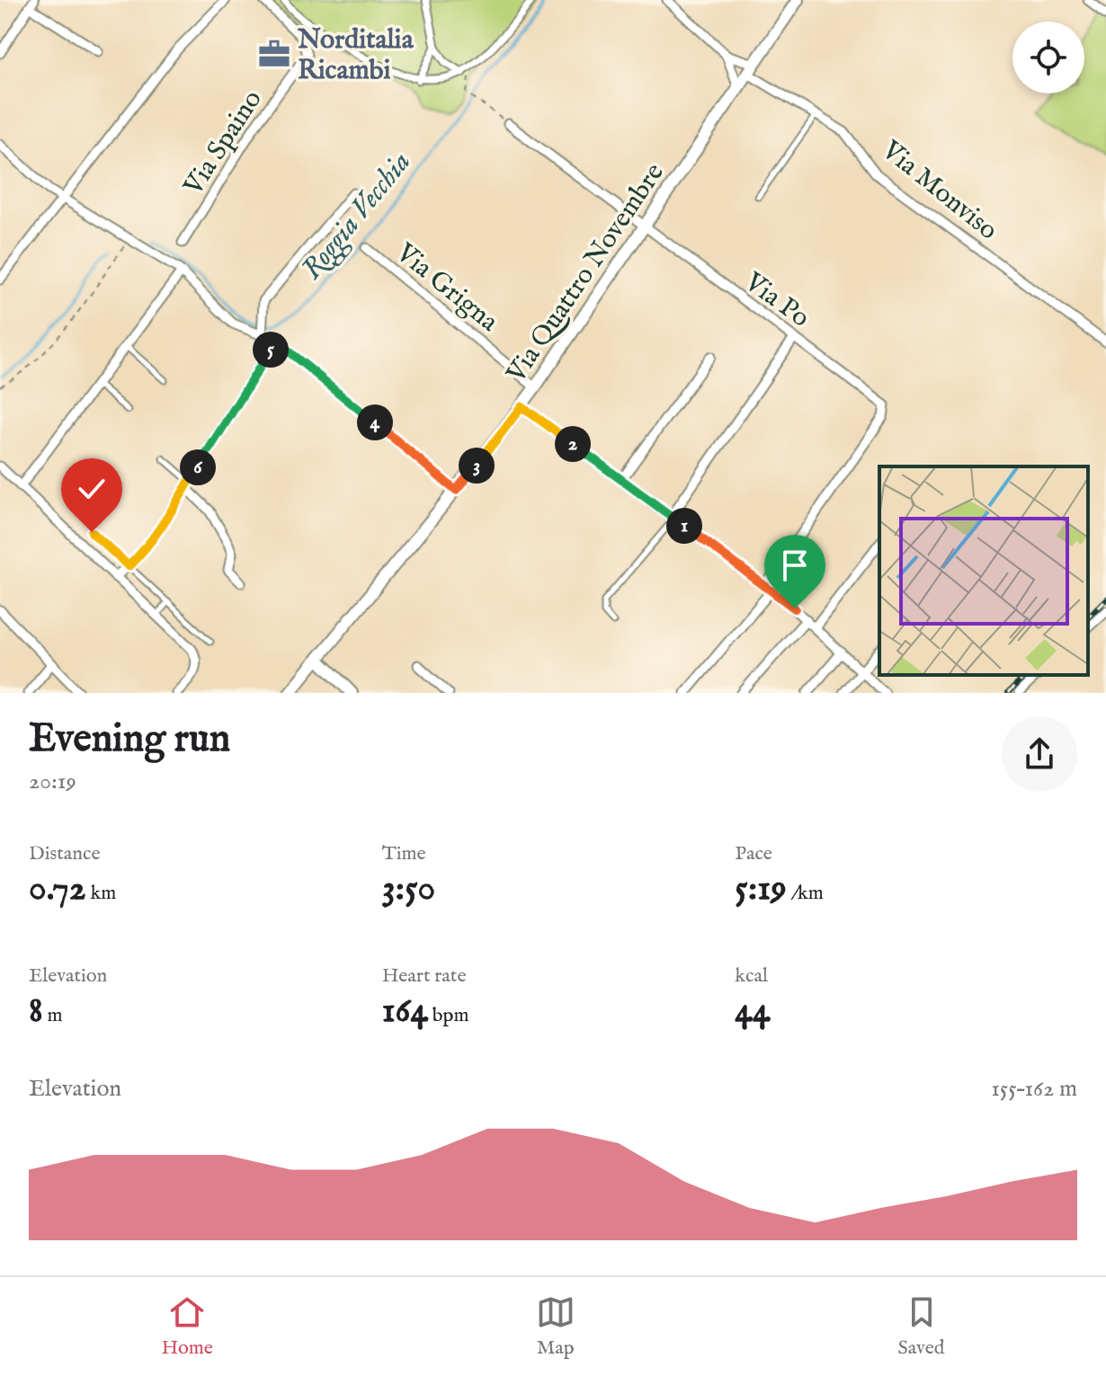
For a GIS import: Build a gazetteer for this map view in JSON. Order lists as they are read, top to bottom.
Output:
{
  "streets": {
    "street": [
      "Via Spaino",
      "Via Monviso",
      "Via Quattro Novembre",
      "Via Grigna",
      "Via Po"
    ]
  },
  "crossings": [
    ["Via Monviso", "Via Quattro Novembre"],
    ["Via Quattro Novembre", "Via Grigna"],
    ["Via Quattro Novembre", "Via Po"]
  ],
  "water": ["Roggia Vecchia"],
  "places": {
    "office": ["Norditalia Ricambi"]
  },
  "page": {
    "pins": [
      "5",
      "4",
      "2",
      "3",
      "6",
      "1"
    ],
    "heading": ["Evening run", "20:19"],
    "stats": [
      ["Distance", "0.72 km"],
      ["Time", "3:50"],
      ["Pace", "5:19 /km"],
      ["Elevation", "8 m"],
      ["Heart rate", "164 bpm"],
      ["kcal", "44"]
    ],
    "chart": ["Elevation", "155–162 m"],
    "tabs": ["Home", "Map", "Saved"]
  }
}
